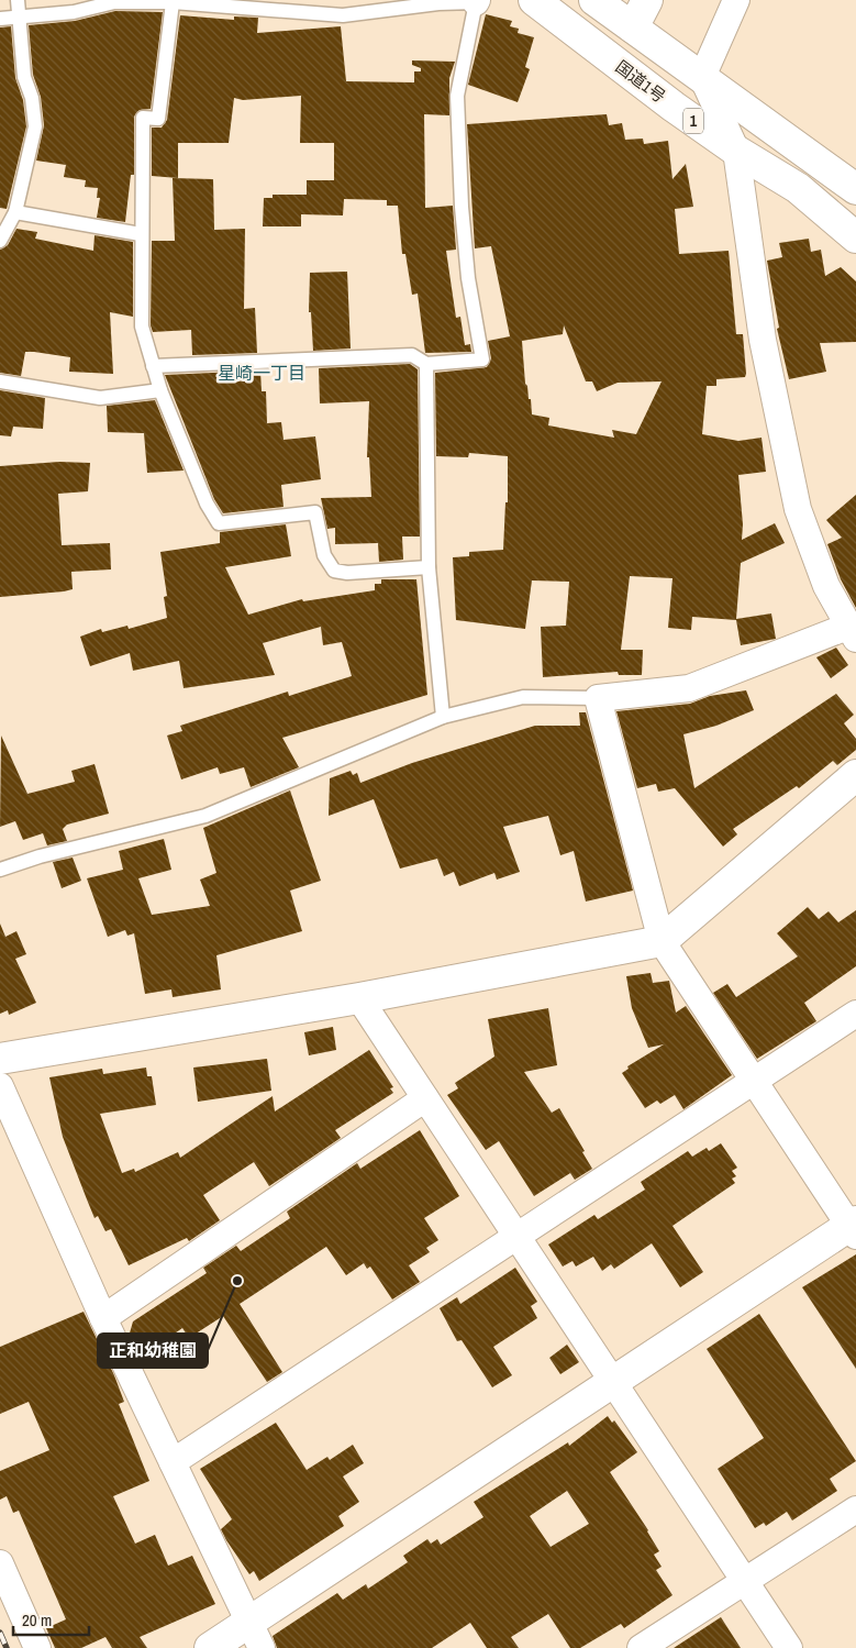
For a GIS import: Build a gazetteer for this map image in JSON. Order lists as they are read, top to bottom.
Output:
{
  "streets": {
    "main road": ["国道1号", "1"]
  },
  "districts": ["星崎一丁目"],
  "places": ["正和幼稚園"],
  "scale_bar": "20 m"
}
